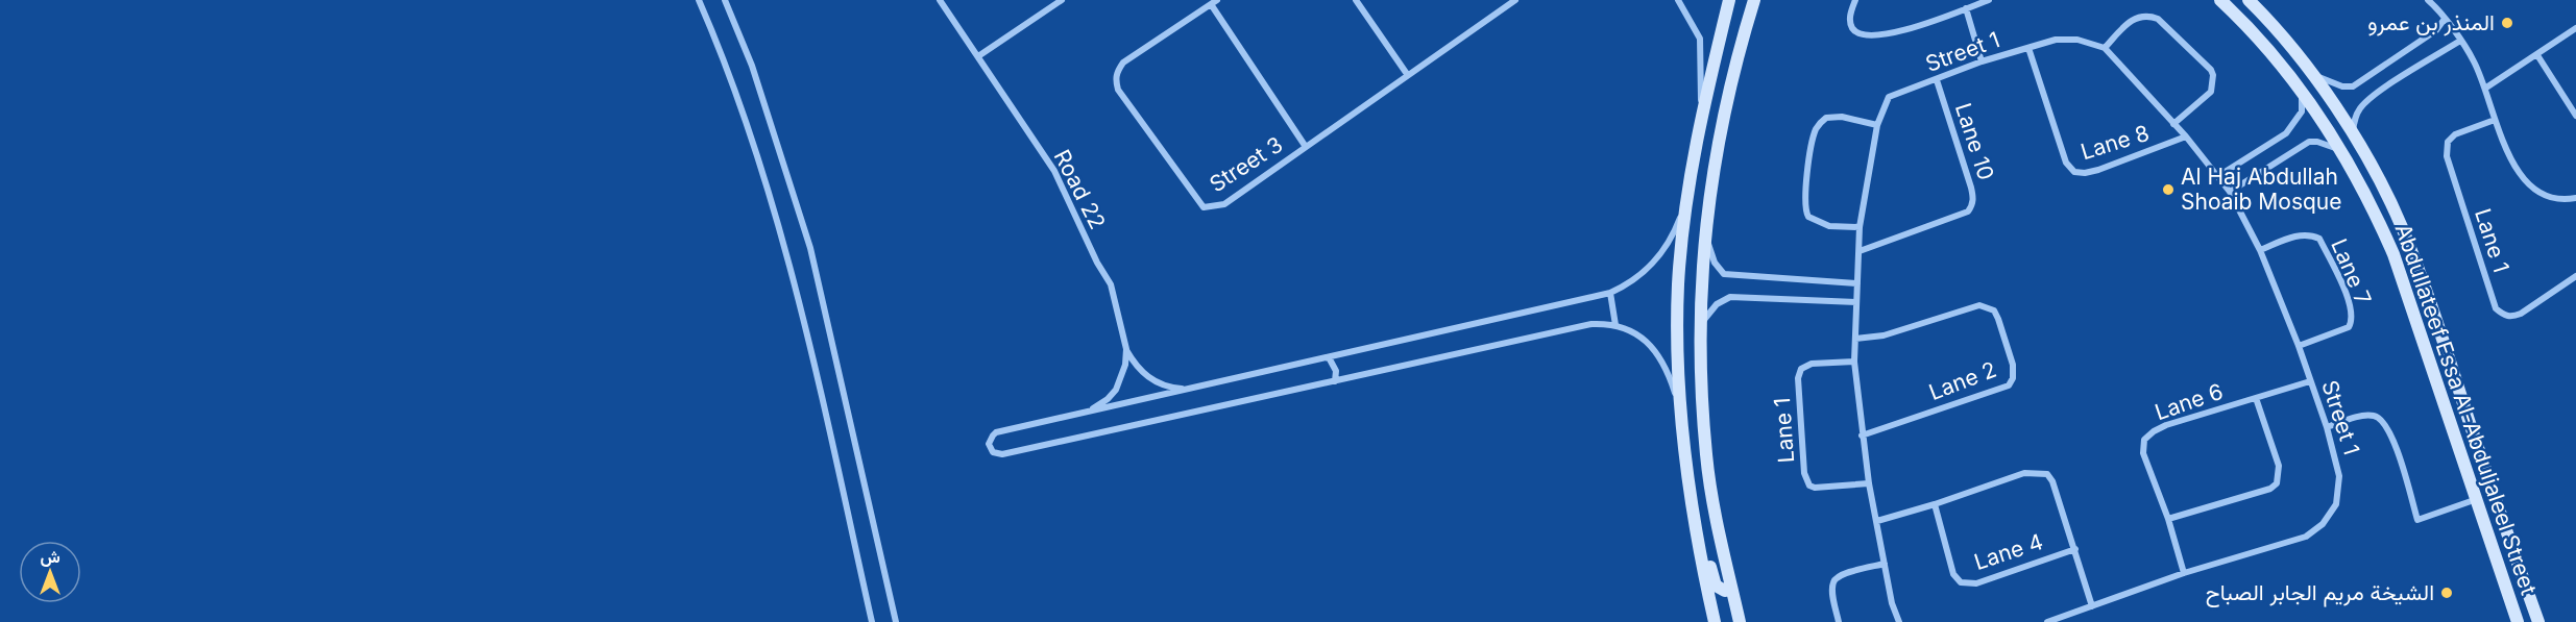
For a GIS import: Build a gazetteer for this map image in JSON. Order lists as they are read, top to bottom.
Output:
{
  "streets": {
    "main road": ["Abdullateef Essa Al-Abduljaleel Street"],
    "street": [
      "Street 1",
      "Lane 10",
      "Lane 8",
      "Street 3",
      "Road 22",
      "Lane 1",
      "Lane 7",
      "Lane 2",
      "Lane 6",
      "Lane 4"
    ]
  },
  "crossings": [
    ["Street 1", "Lane 10"],
    ["Street 1", "Lane 8"],
    ["Street 1", "Lane 1"],
    ["Street 1", "Lane 7"],
    ["Street 1", "Lane 2"],
    ["Street 1", "Lane 6"],
    ["Street 1", "Lane 4"]
  ],
  "places": ["المنذر بن عمرو", "Al Haj Abdullah Shoaib Mosque", "الشيخة مريم الجابر الصباح"],
  "north": "top"
}
